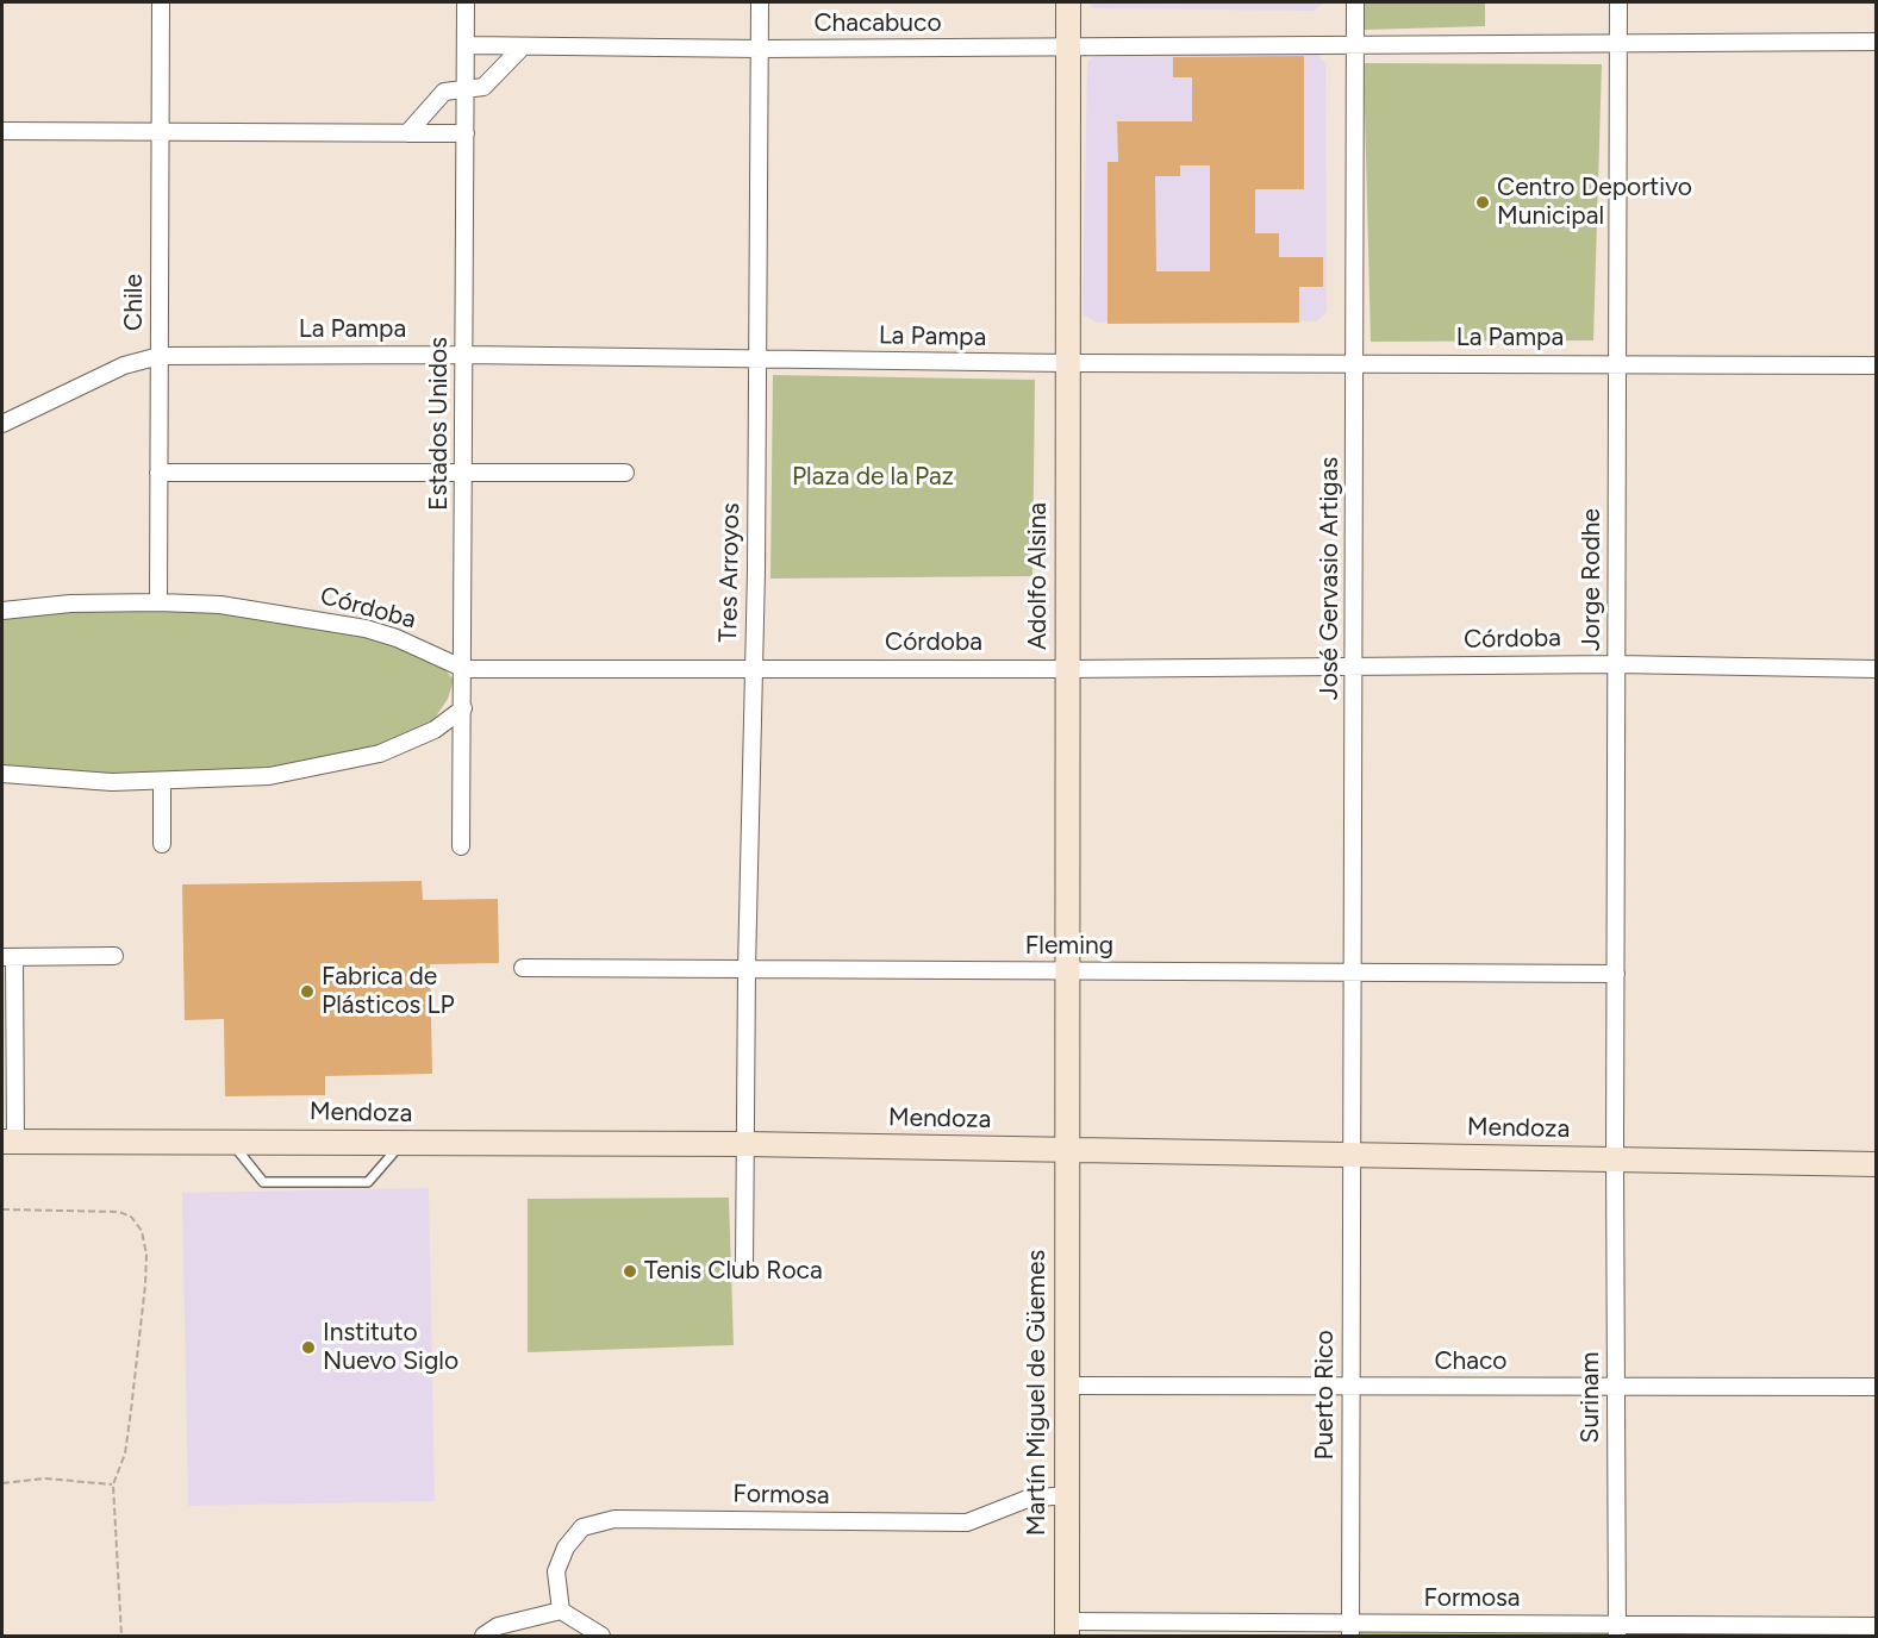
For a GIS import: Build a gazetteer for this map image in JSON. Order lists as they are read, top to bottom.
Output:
{
  "streets": {
    "main road": ["Adolfo Alsina", "Mendoza", "Martín Miguel de Güemes"],
    "street": [
      "Chacabuco",
      "Chile",
      "La Pampa",
      "Estados Unidos",
      "Tres Arroyos",
      "José Gervasio Artigas",
      "Jorge Rodhe",
      "Córdoba",
      "Fleming",
      "Chaco",
      "Puerto Rico",
      "Surinam",
      "Formosa"
    ]
  },
  "crossings": [
    ["Chacabuco", "Estados Unidos"],
    ["Chacabuco", "Tres Arroyos"],
    ["Chacabuco", "Adolfo Alsina"],
    ["Chacabuco", "José Gervasio Artigas"],
    ["Chacabuco", "Jorge Rodhe"],
    ["Chile", "La Pampa"],
    ["Chile", "Córdoba"],
    ["La Pampa", "Estados Unidos"],
    ["La Pampa", "Tres Arroyos"],
    ["La Pampa", "Adolfo Alsina"],
    ["La Pampa", "José Gervasio Artigas"],
    ["La Pampa", "Jorge Rodhe"],
    ["Estados Unidos", "Córdoba"],
    ["Tres Arroyos", "Córdoba"],
    ["Tres Arroyos", "Fleming"],
    ["Tres Arroyos", "Mendoza"],
    ["Adolfo Alsina", "Córdoba"],
    ["Adolfo Alsina", "Fleming"],
    ["Adolfo Alsina", "Mendoza"],
    ["Adolfo Alsina", "Martín Miguel de Güemes"],
    ["José Gervasio Artigas", "Córdoba"],
    ["José Gervasio Artigas", "Fleming"],
    ["José Gervasio Artigas", "Mendoza"],
    ["José Gervasio Artigas", "Puerto Rico"],
    ["Jorge Rodhe", "Córdoba"],
    ["Jorge Rodhe", "Fleming"],
    ["Jorge Rodhe", "Mendoza"],
    ["Jorge Rodhe", "Surinam"],
    ["Mendoza", "Martín Miguel de Güemes"],
    ["Mendoza", "Puerto Rico"],
    ["Mendoza", "Surinam"],
    ["Chaco", "Martín Miguel de Güemes"],
    ["Chaco", "Puerto Rico"],
    ["Chaco", "Surinam"],
    ["Martín Miguel de Güemes", "Formosa"],
    ["Puerto Rico", "Formosa"],
    ["Surinam", "Formosa"]
  ],
  "parks": ["Plaza de la Paz"],
  "places": [
    "Centro Deportivo Municipal",
    "Fabrica de Plásticos LP",
    "Tenis Club Roca",
    "Instituto Nuevo Siglo"
  ]
}
